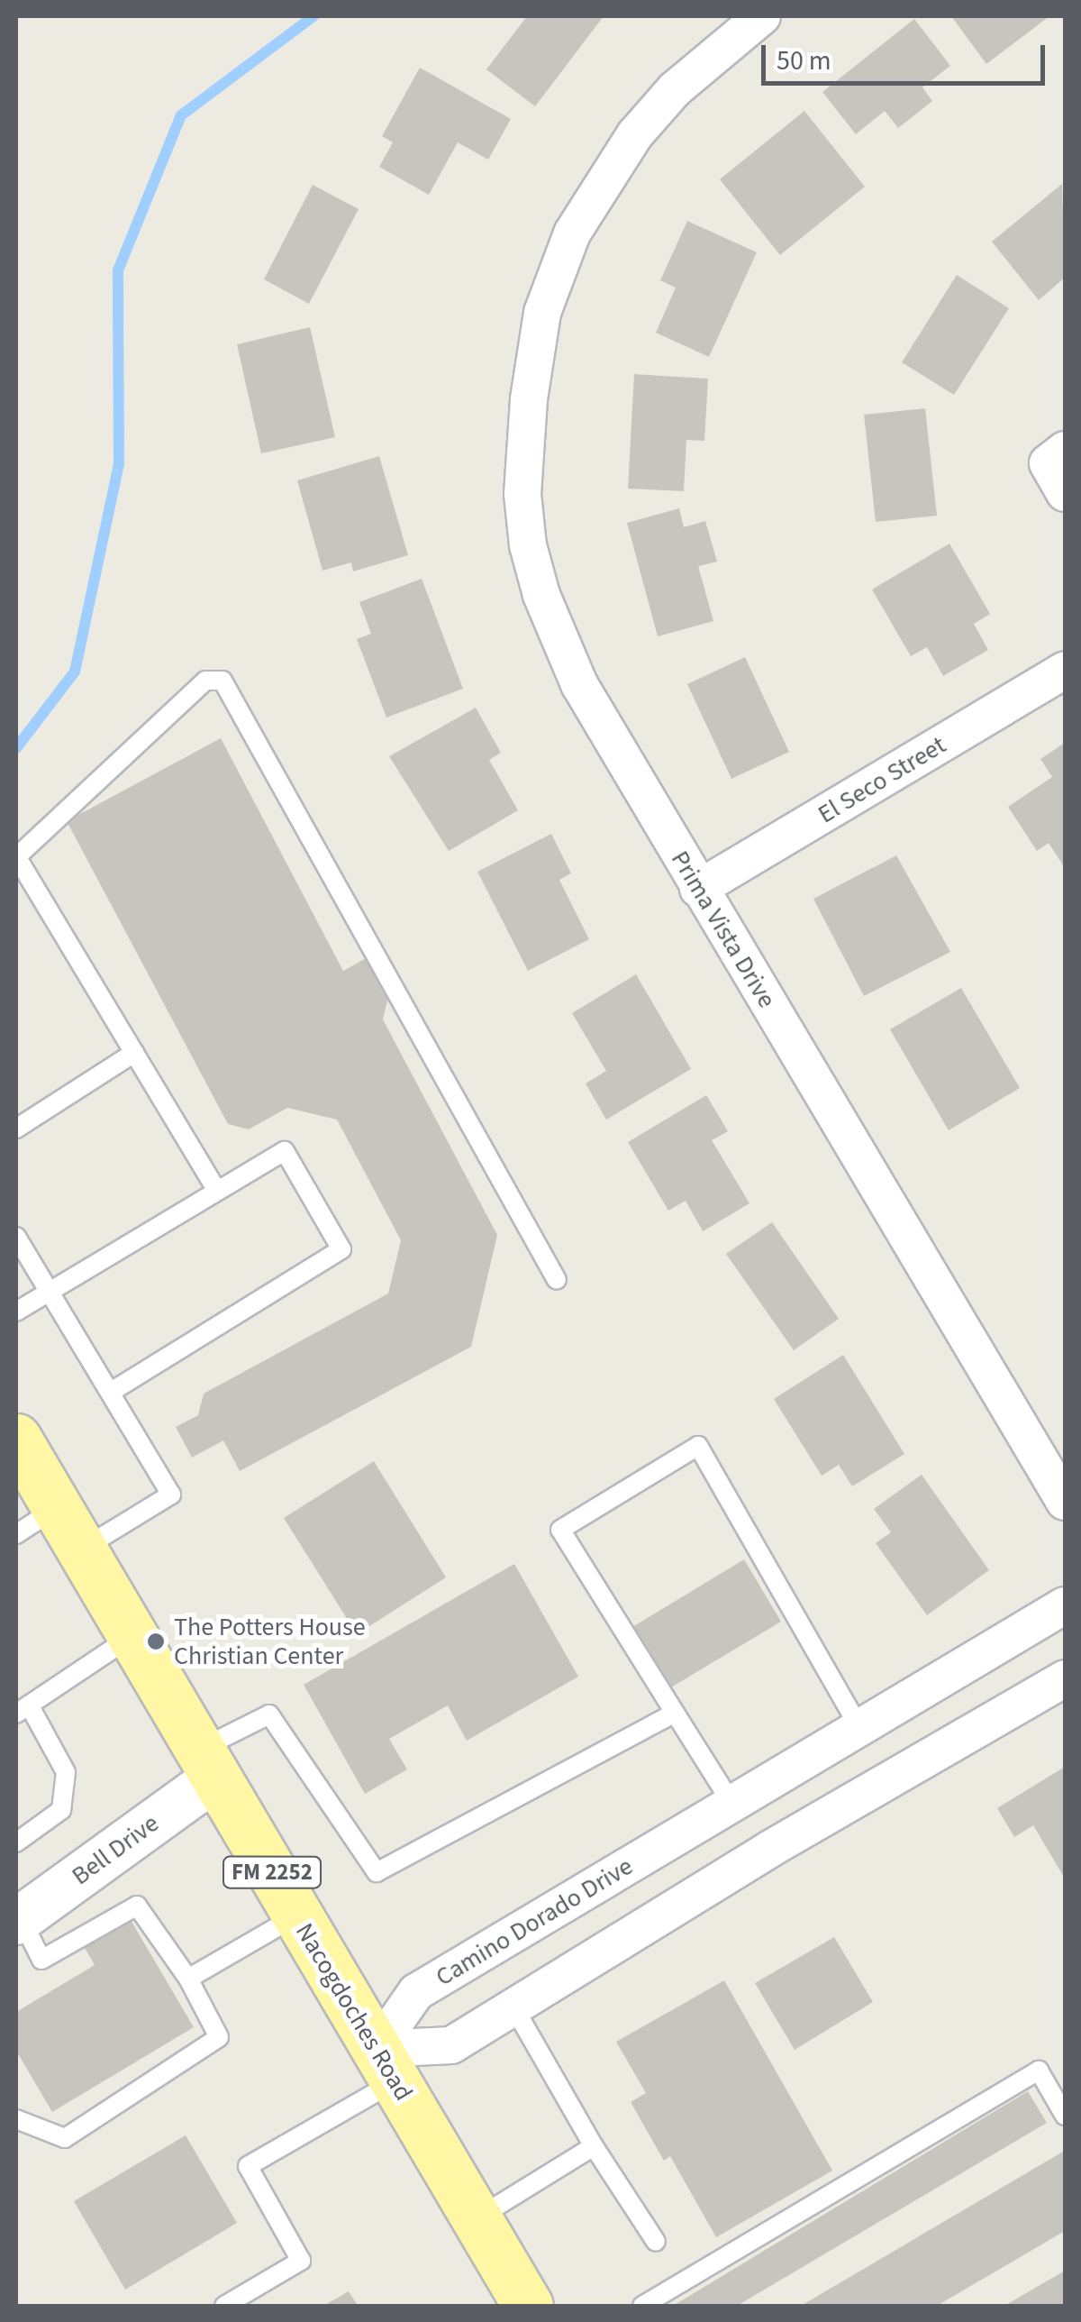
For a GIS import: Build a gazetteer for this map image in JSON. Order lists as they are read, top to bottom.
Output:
{
  "streets": {
    "main road": ["FM 2252", "Nacogdoches Road"],
    "street": [
      "El Seco Street",
      "Prima Vista Drive",
      "Bell Drive",
      "Camino Dorado Drive"
    ]
  },
  "crossings": [
    ["El Seco Street", "Prima Vista Drive"],
    ["Bell Drive", "Nacogdoches Road"],
    ["Camino Dorado Drive", "Nacogdoches Road"]
  ],
  "places": ["The Potters House Christian Center"],
  "scale_bar": "50 m"
}
